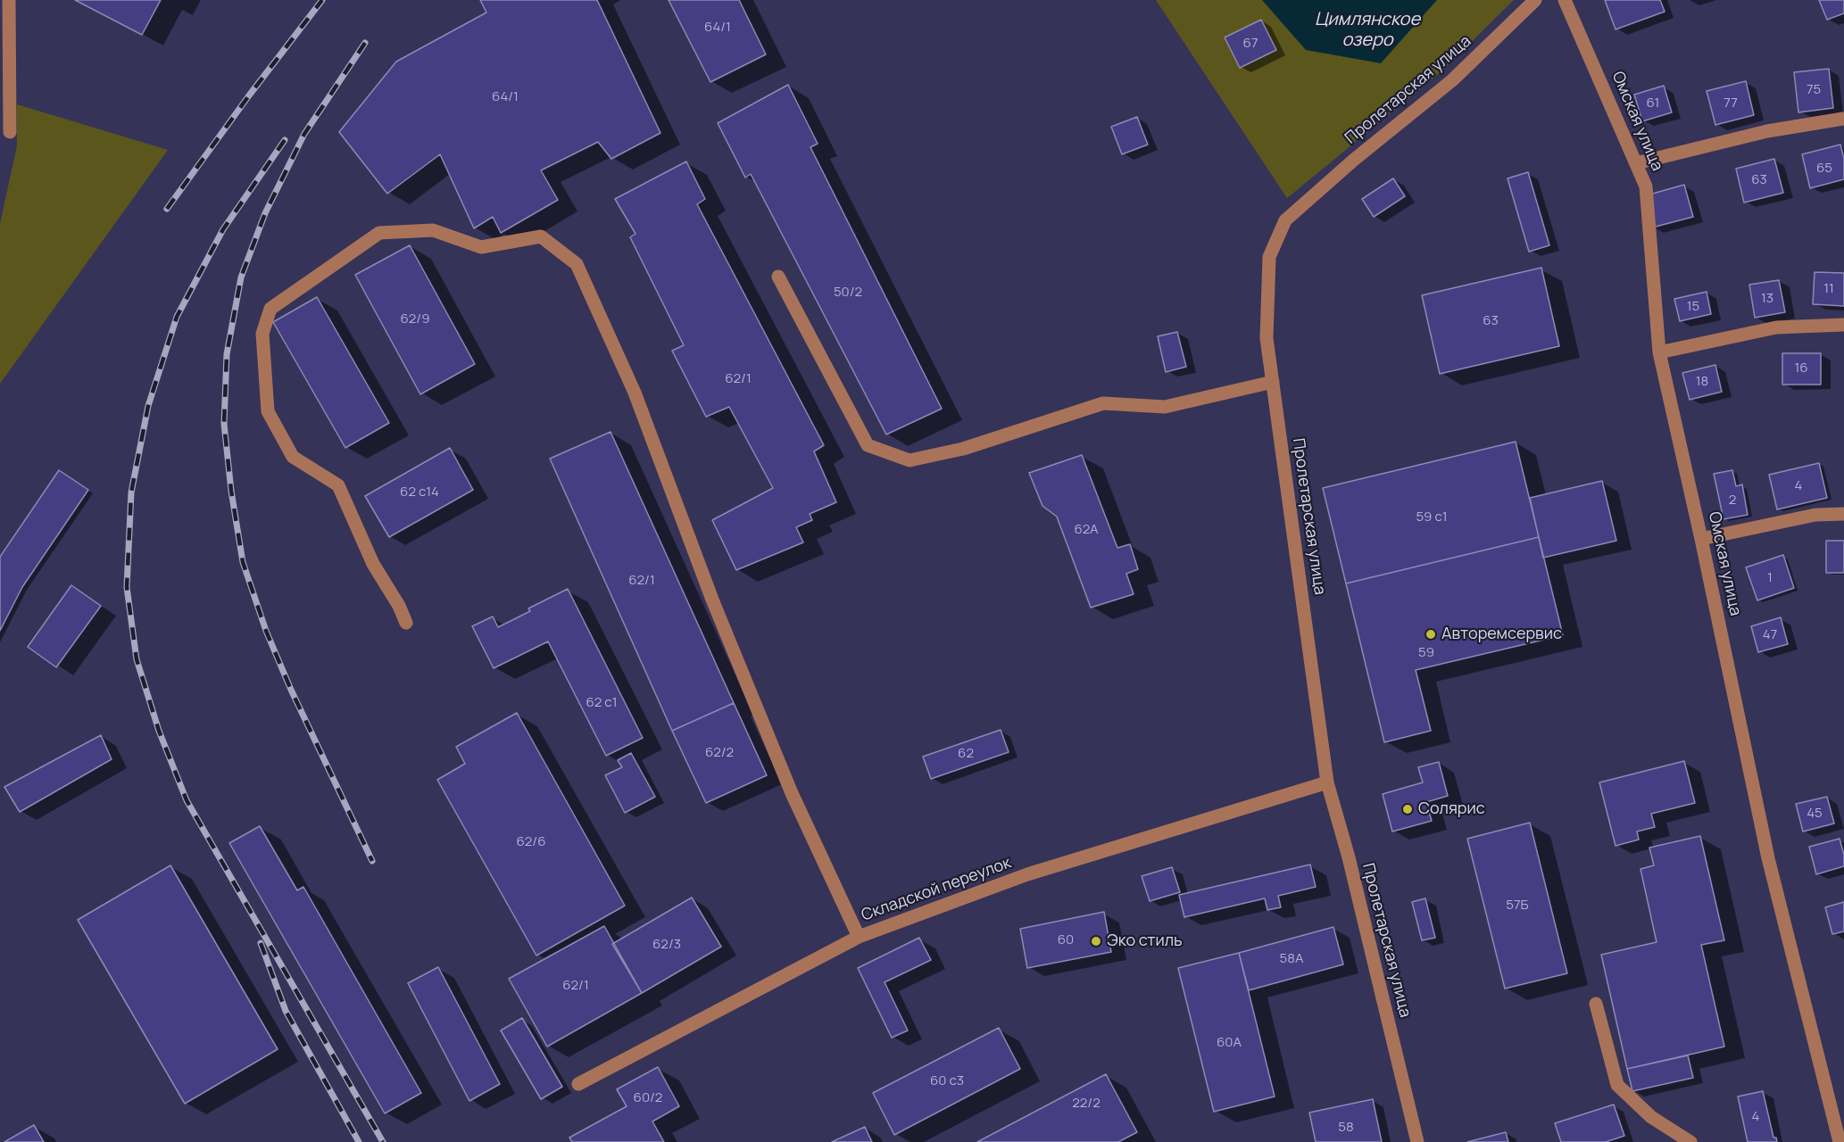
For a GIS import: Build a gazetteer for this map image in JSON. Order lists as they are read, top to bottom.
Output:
{
  "streets": {
    "street": ["Пролетарская улица", "Омская улица", "Складской переулок"]
  },
  "crossings": [
    ["Пролетарская улица", "Складской переулок"]
  ],
  "water": ["Цимлянское озеро"],
  "places": ["Авторемсервис", "Солярис", "Эко стиль"],
  "house_numbers": [
    "64/1",
    "67",
    "75",
    "64/1",
    "61",
    "77",
    "65",
    "63",
    "11",
    "50/2",
    "13",
    "15",
    "62/9",
    "63",
    "16",
    "62/1",
    "18",
    "4",
    "62 с14",
    "2",
    "59 с1",
    "62А",
    "1",
    "62/1",
    "47",
    "59",
    "62 с1",
    "62/2",
    "62",
    "45",
    "62/6",
    "57Б",
    "60",
    "62/3",
    "58А",
    "62/1",
    "60А",
    "60 с3",
    "60/2",
    "22/2",
    "4",
    "58"
  ]
}
